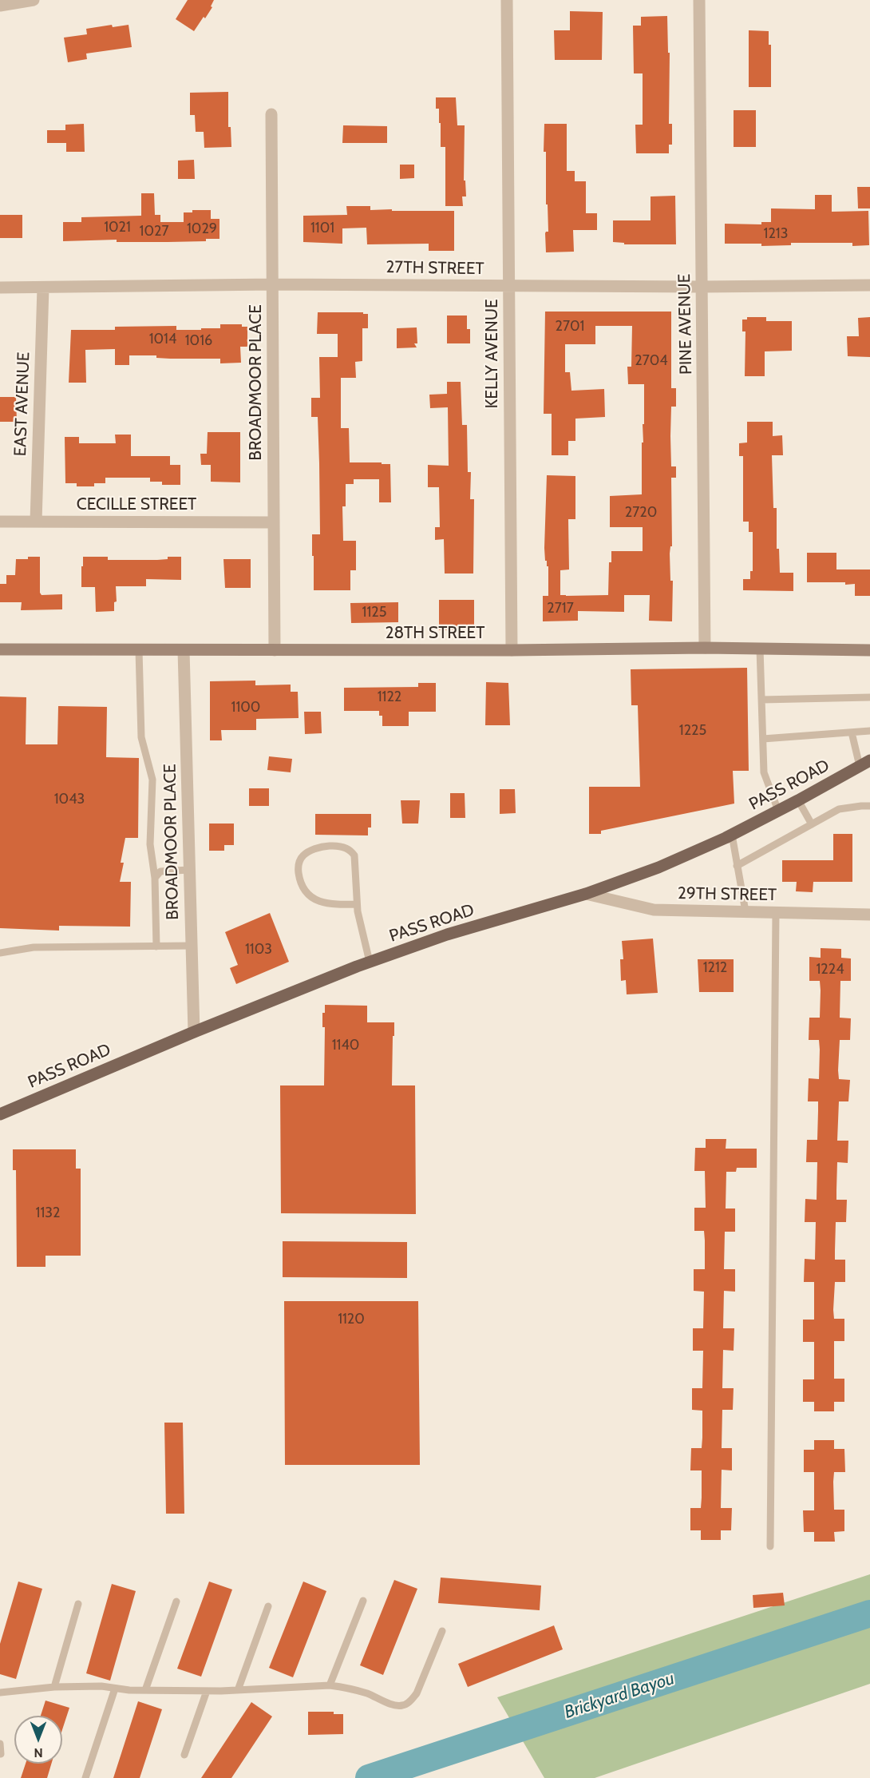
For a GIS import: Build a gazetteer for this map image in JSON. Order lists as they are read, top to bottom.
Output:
{
  "streets": {
    "main road": ["PASS ROAD"],
    "street": [
      "27TH STREET",
      "PINE AVENUE",
      "KELLY AVENUE",
      "BROADMOOR PLACE",
      "EAST AVENUE",
      "CECILLE STREET",
      "28TH STREET",
      "29TH STREET"
    ]
  },
  "crossings": [
    ["27TH STREET", "PINE AVENUE"],
    ["27TH STREET", "KELLY AVENUE"],
    ["27TH STREET", "BROADMOOR PLACE"],
    ["27TH STREET", "EAST AVENUE"],
    ["PINE AVENUE", "28TH STREET"],
    ["KELLY AVENUE", "28TH STREET"],
    ["BROADMOOR PLACE", "CECILLE STREET"],
    ["BROADMOOR PLACE", "28TH STREET"],
    ["BROADMOOR PLACE", "PASS ROAD"],
    ["EAST AVENUE", "CECILLE STREET"],
    ["PASS ROAD", "29TH STREET"]
  ],
  "water": ["Brickyard Bayou"],
  "house_numbers": [
    "1021",
    "1101",
    "1029",
    "1027",
    "1213",
    "2701",
    "1014",
    "1016",
    "2704",
    "2720",
    "2717",
    "1125",
    "1122",
    "1100",
    "1225",
    "1043",
    "1103",
    "1212",
    "1224",
    "1140",
    "1132",
    "1120"
  ],
  "north": "bottom"
}
